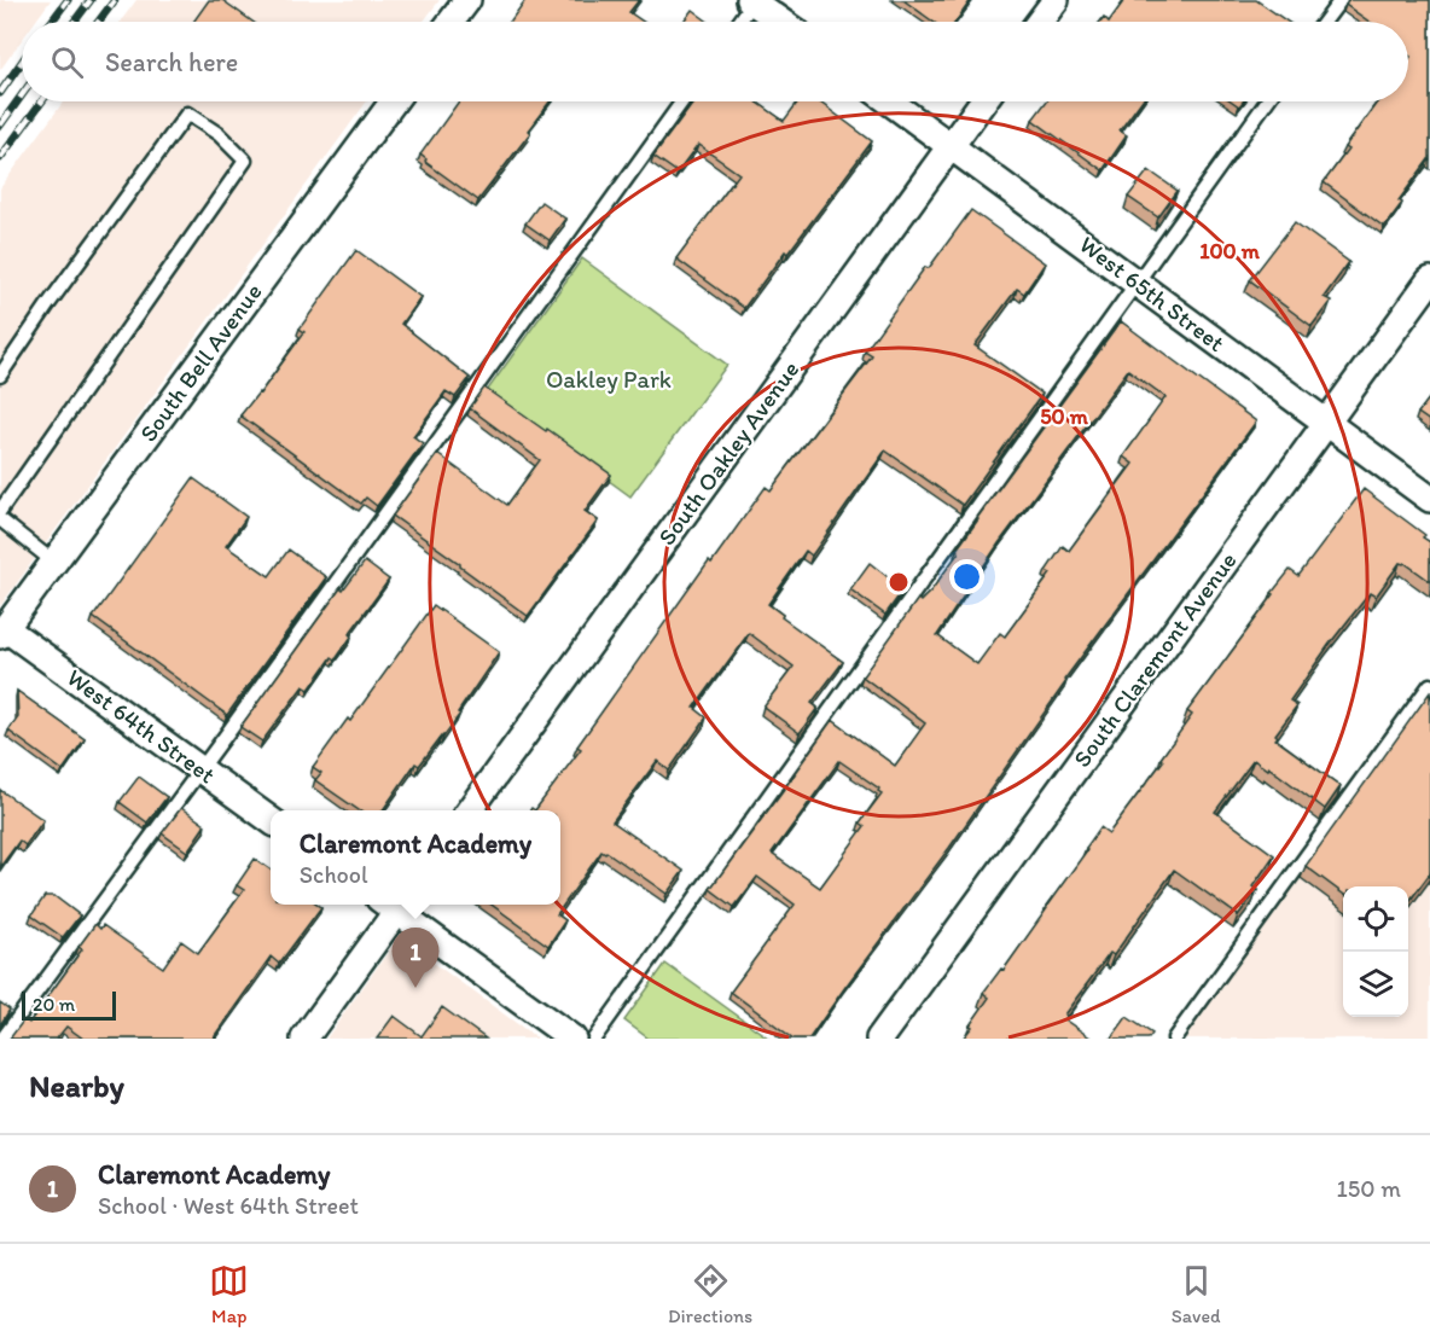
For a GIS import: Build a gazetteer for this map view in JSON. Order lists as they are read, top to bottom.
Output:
{
  "streets": {
    "street": [
      "West 65th Street",
      "South Bell Avenue",
      "South Oakley Avenue",
      "South Claremont Avenue",
      "West 64th Street"
    ]
  },
  "crossings": [
    ["West 65th Street", "South Oakley Avenue"],
    ["West 65th Street", "South Claremont Avenue"],
    ["South Bell Avenue", "West 64th Street"]
  ],
  "parks": ["Oakley Park"],
  "scale_bar": "20 m",
  "page": {
    "search": "Search here",
    "popup": ["Claremont Academy", "School"],
    "pins": "1",
    "scale": "20 m",
    "heading": "Nearby",
    "list": [
      {
        "mark": "1",
        "name": "Claremont Academy",
        "note": "School · West 64th Street",
        "value": "150 m"
      }
    ],
    "nav": ["Map", "Directions", "Saved"]
  },
  "rings": ["100 m", "50 m"]
}
